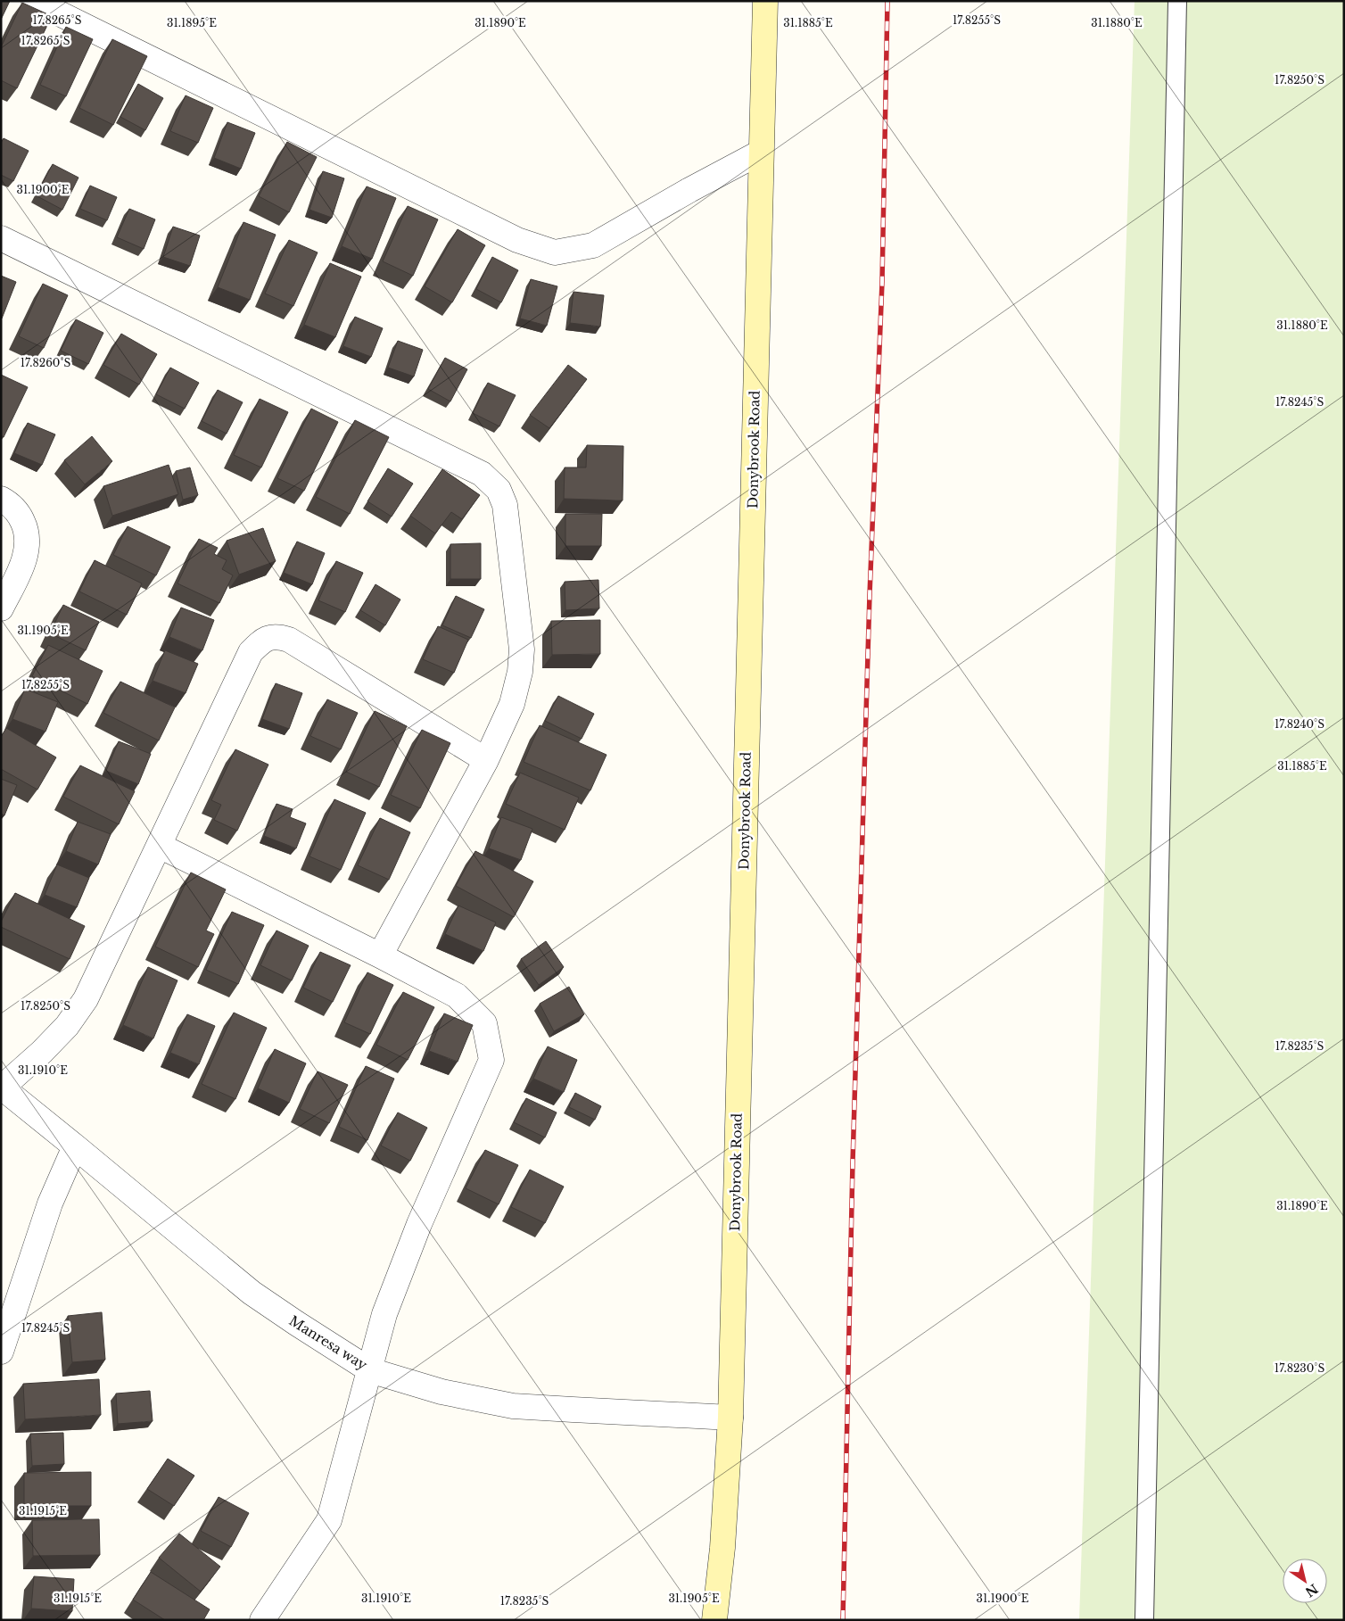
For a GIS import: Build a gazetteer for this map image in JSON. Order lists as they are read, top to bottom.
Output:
{
  "streets": {
    "street": ["Donybrook Road", "Manresa way"]
  },
  "crossings": [
    ["Donybrook Road", "Manresa way"]
  ],
  "north": "bottom right",
  "coordinates": [
    "17.8255°S",
    "17.8265°S",
    "31.1895°E",
    "31.1890°E",
    "31.1885°E",
    "31.1880°E",
    "17.8250°S",
    "31.1900°E",
    "17.8260°S",
    "17.8245°S",
    "31.1905°E",
    "17.8240°S",
    "17.8235°S",
    "31.1910°E",
    "17.8230°S",
    "31.1915°E"
  ]
}
